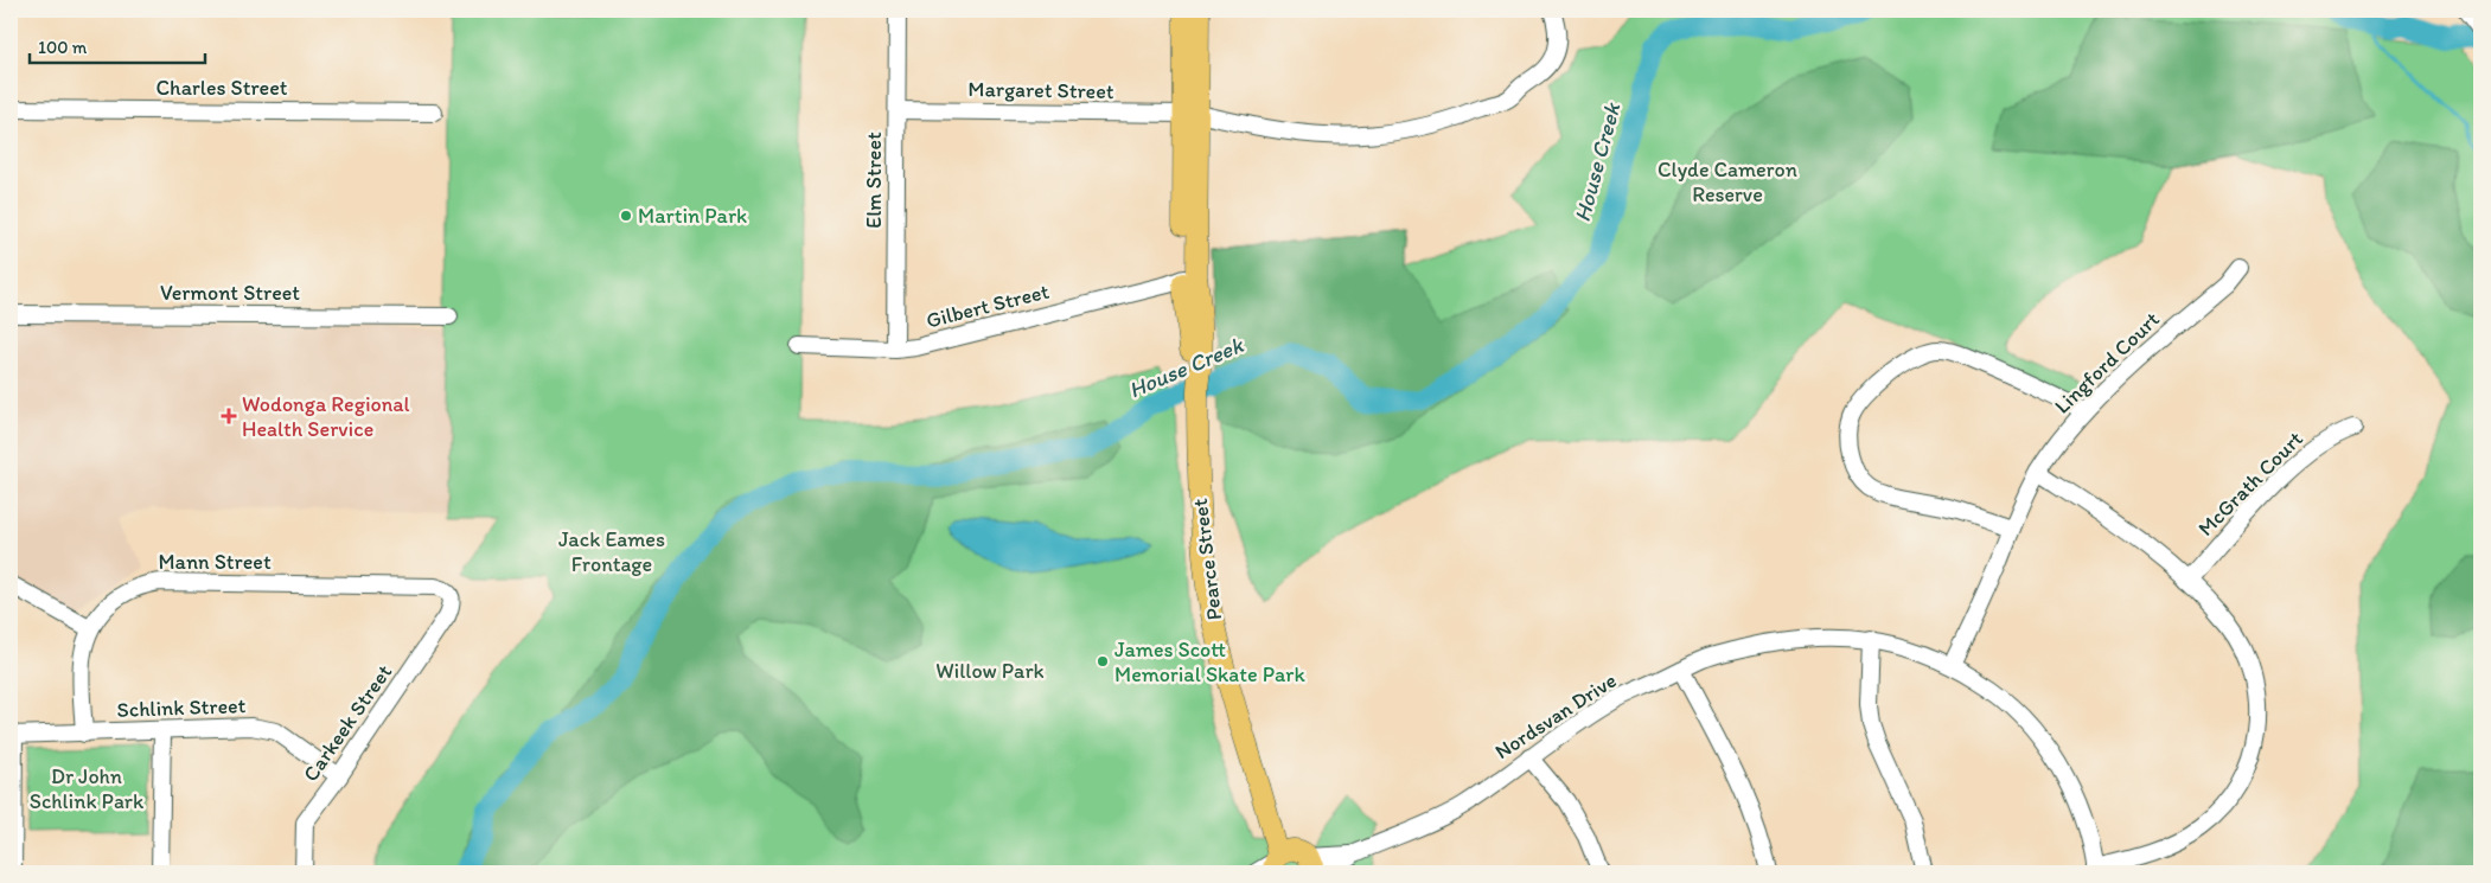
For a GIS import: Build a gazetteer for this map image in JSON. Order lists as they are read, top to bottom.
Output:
{
  "streets": {
    "main road": ["Pearce Street"],
    "street": [
      "Charles Street",
      "Margaret Street",
      "Elm Street",
      "Vermont Street",
      "Gilbert Street",
      "Lingford Court",
      "McGrath Court",
      "Mann Street",
      "Schlink Street",
      "Nordsvan Drive",
      "Carkeek Street"
    ]
  },
  "crossings": [
    ["Margaret Street", "Elm Street"],
    ["Margaret Street", "Pearce Street"],
    ["Elm Street", "Gilbert Street"],
    ["Gilbert Street", "Pearce Street"],
    ["Lingford Court", "Nordsvan Drive"],
    ["Pearce Street", "Nordsvan Drive"],
    ["Mann Street", "Schlink Street"],
    ["Mann Street", "Carkeek Street"],
    ["Schlink Street", "Carkeek Street"]
  ],
  "water": ["House Creek"],
  "parks": [
    "Clyde Cameron Reserve",
    "Jack Eames Frontage",
    "Willow Park",
    "Dr John Schlink Park"
  ],
  "places": {
    "other": ["Martin Park", "James Scott Memorial Skate Park"],
    "health": ["Wodonga Regional Health Service"]
  },
  "scale_bar": "100 m"
}
